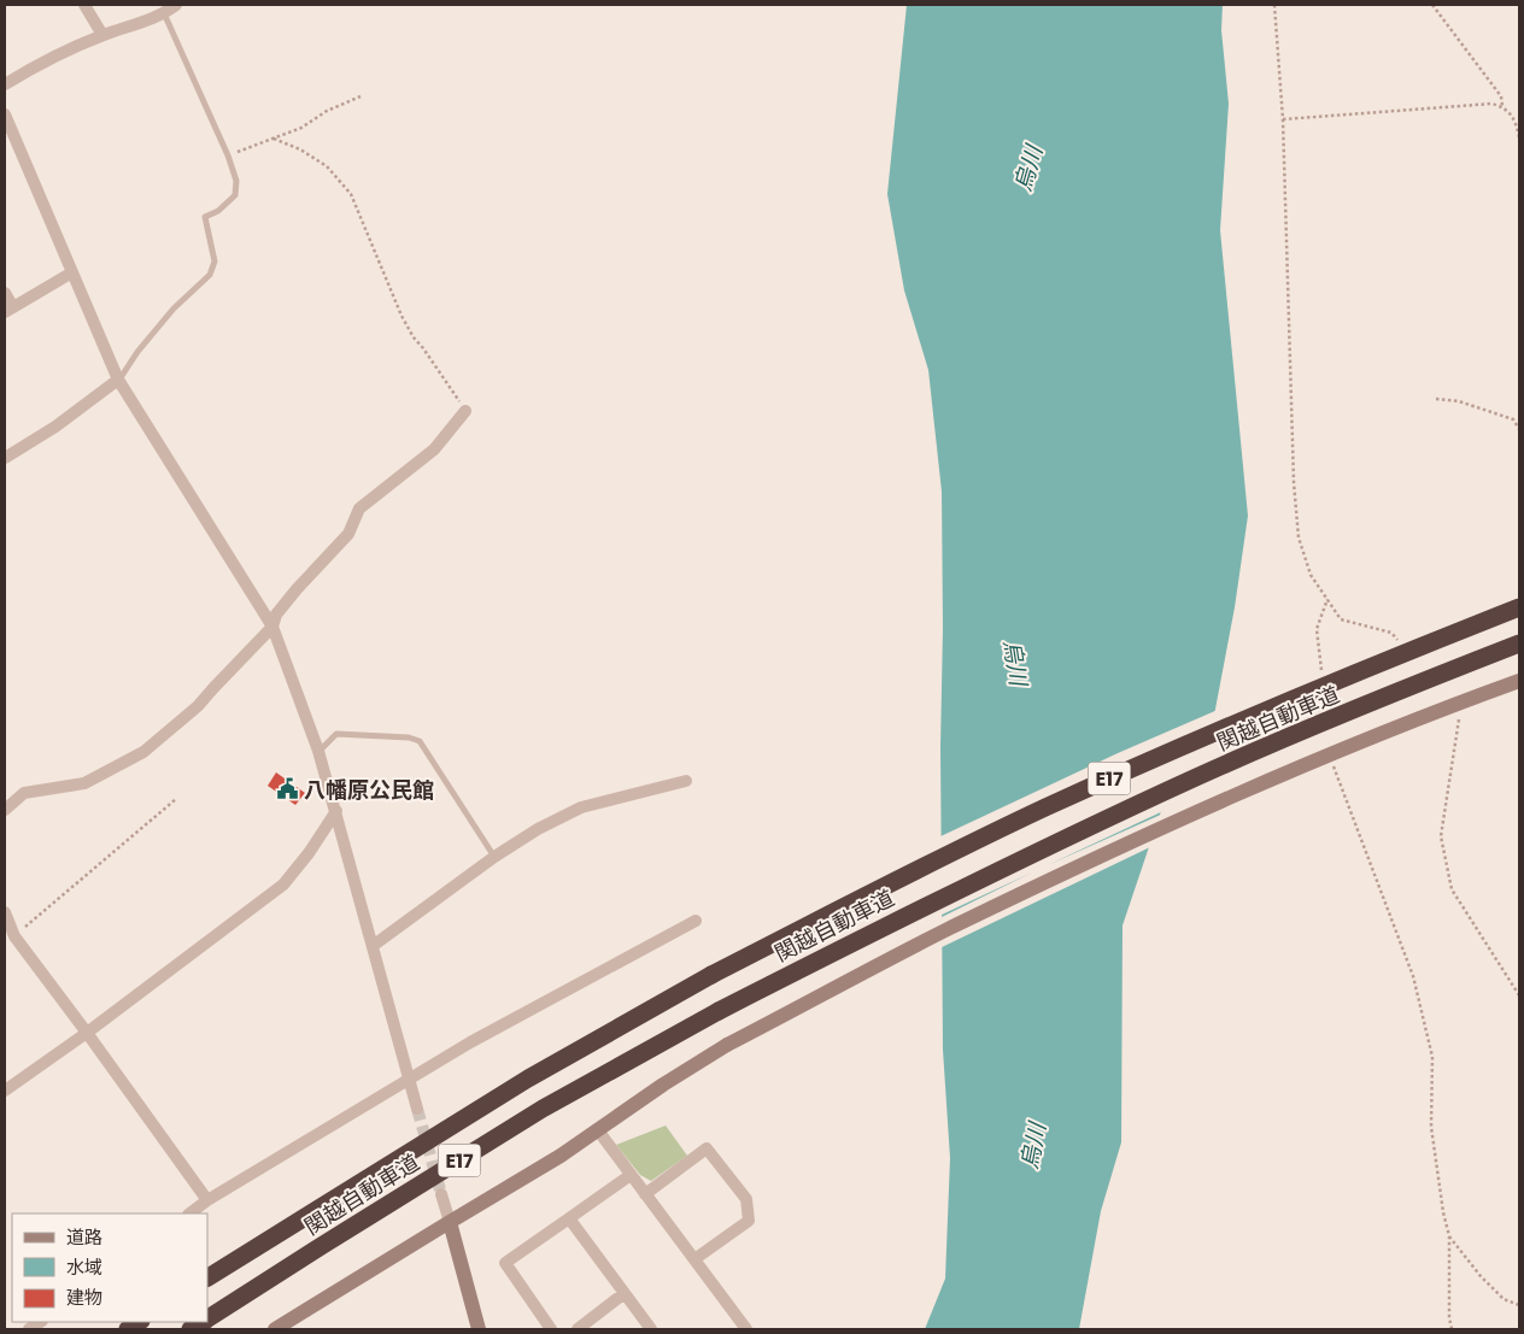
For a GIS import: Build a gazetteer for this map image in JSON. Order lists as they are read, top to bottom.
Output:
{
  "streets": {
    "highway": ["関越自動車道", "E17"]
  },
  "water": ["烏川"],
  "places": {
    "public building": ["八幡原公民館"]
  },
  "legend": ["道路", "水域", "建物"]
}
